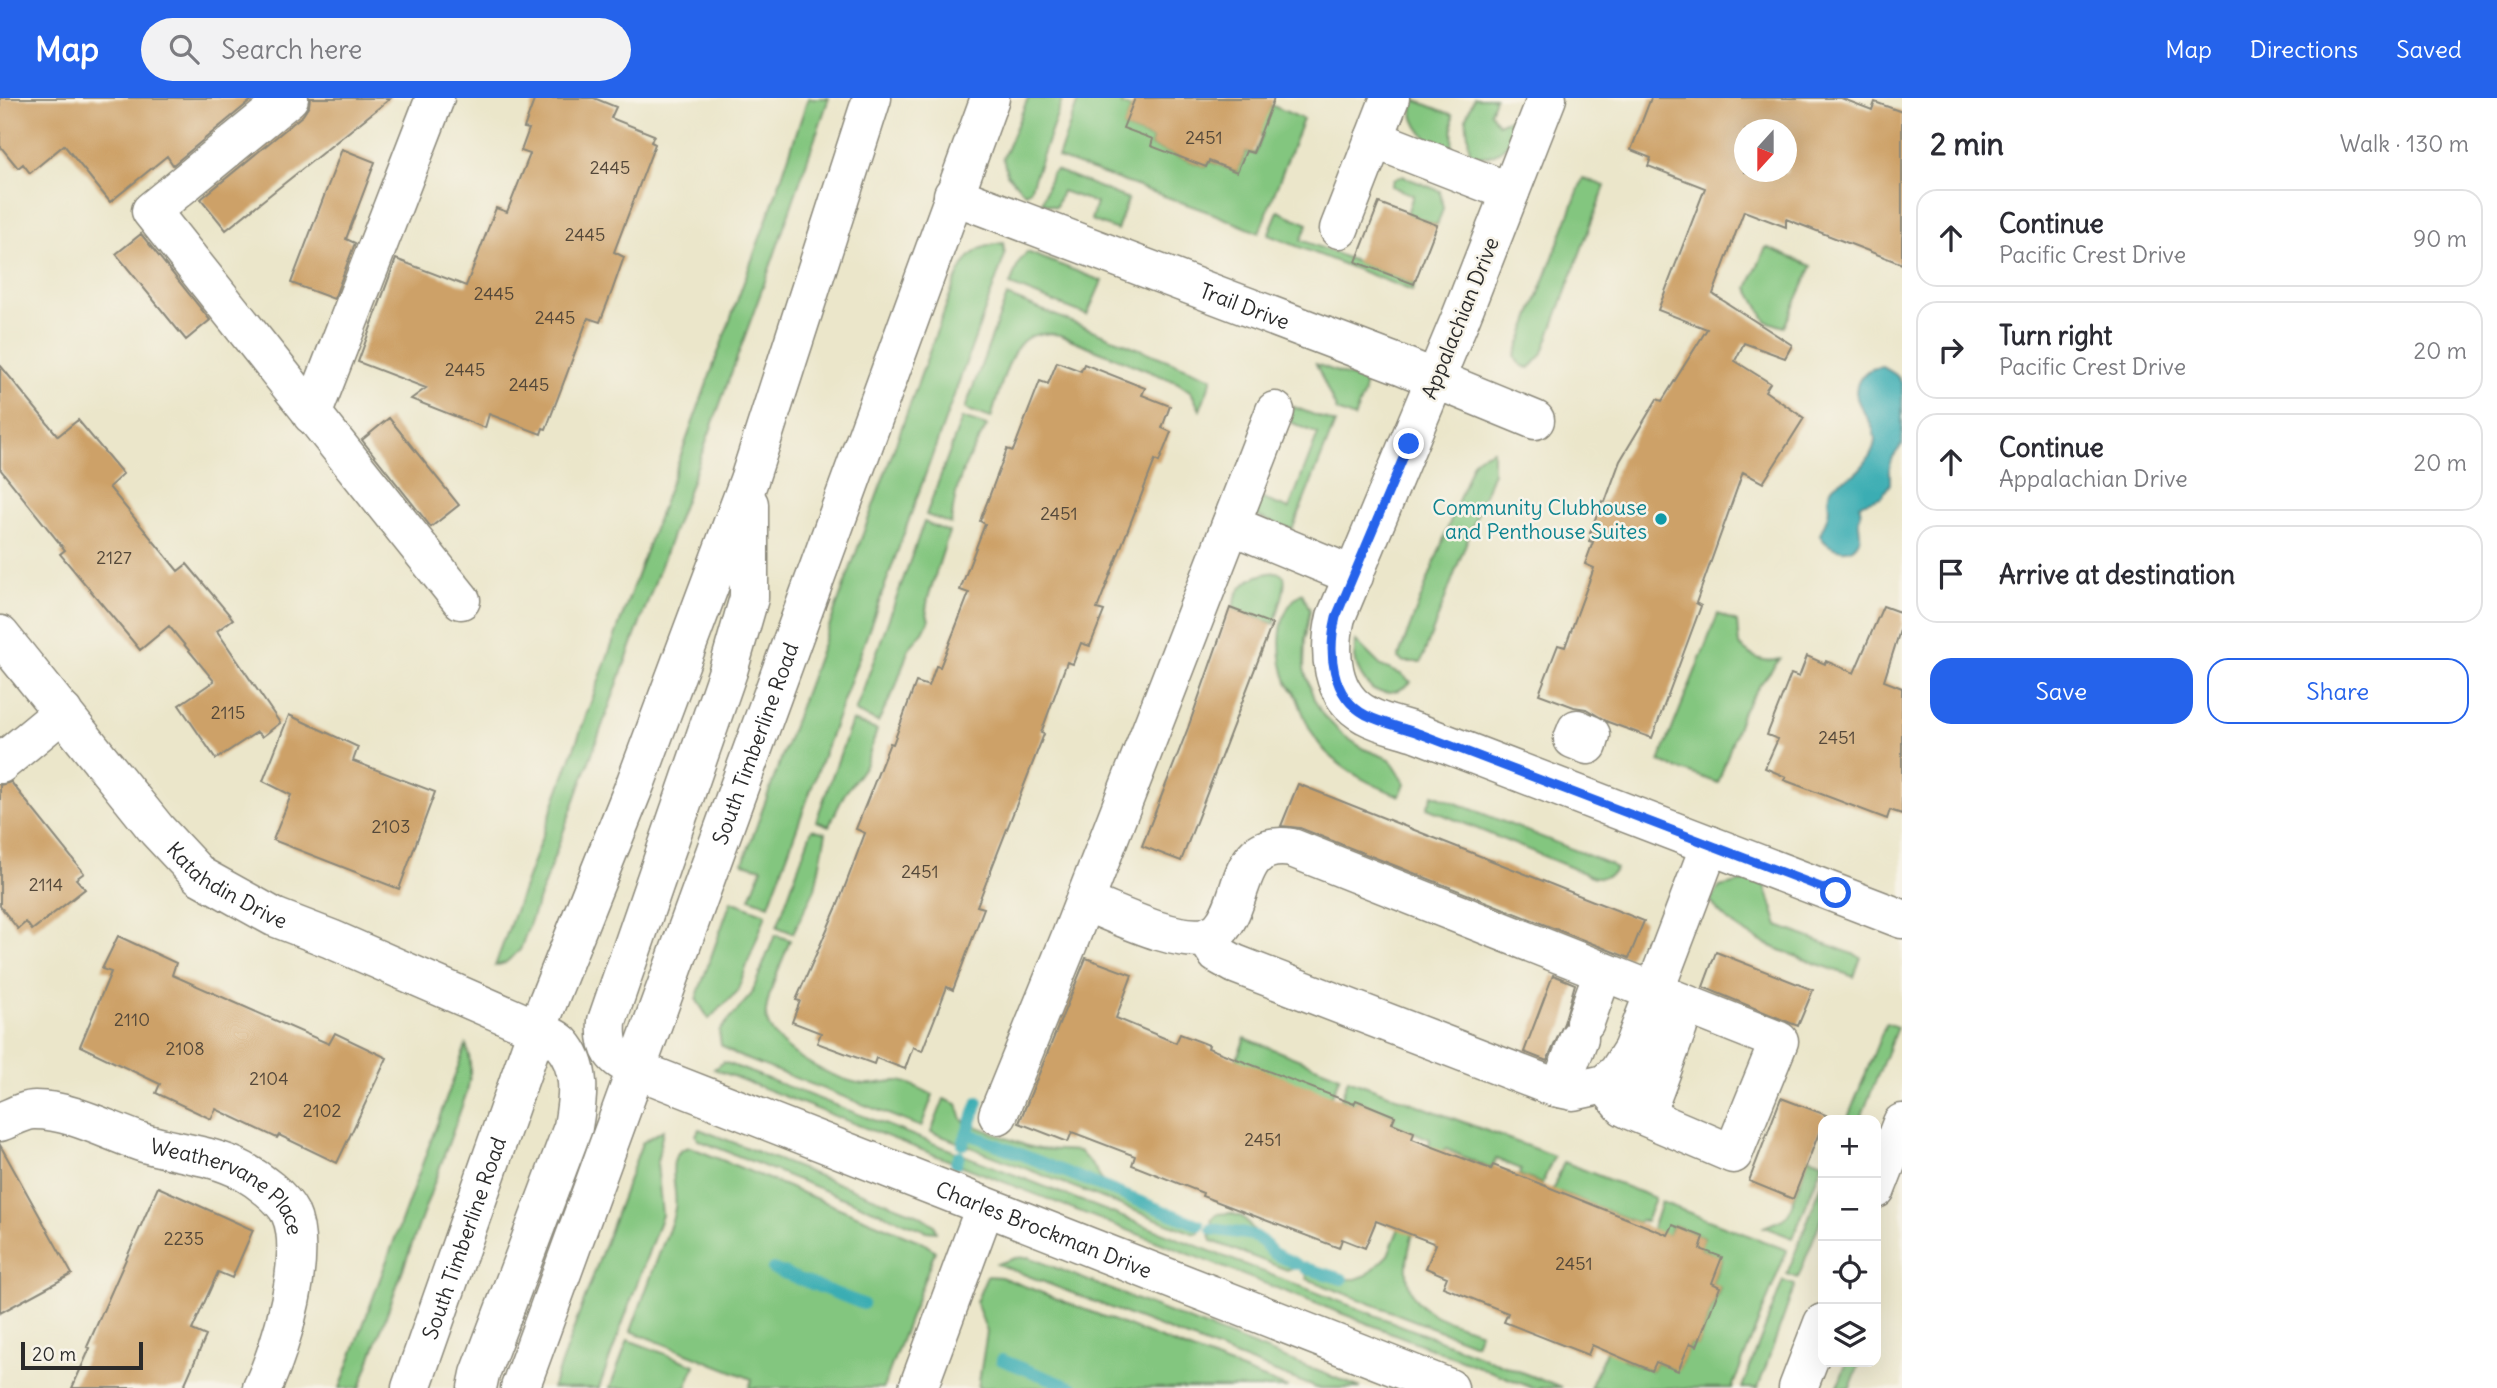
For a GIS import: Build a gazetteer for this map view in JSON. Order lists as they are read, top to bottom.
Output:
{
  "streets": {
    "main road": [
      "Trail Drive",
      "Appalachian Drive",
      "South Timberline Road",
      "Katahdin Drive",
      "Weathervane Place",
      "Charles Brockman Drive"
    ]
  },
  "crossings": [
    ["Trail Drive", "Appalachian Drive"],
    ["Trail Drive", "South Timberline Road"],
    ["South Timberline Road", "Katahdin Drive"],
    ["South Timberline Road", "Charles Brockman Drive"]
  ],
  "places": ["Community Clubhouse and Penthouse Suites"],
  "house_numbers": [
    "2451",
    "2445",
    "2445",
    "2445",
    "2445",
    "2445",
    "2445",
    "2451",
    "2127",
    "2115",
    "2451",
    "2103",
    "2451",
    "2114",
    "2110",
    "2108",
    "2104",
    "2102",
    "2451",
    "2235",
    "2451"
  ],
  "scale_bar": "20 m",
  "north": "bottom",
  "page": {
    "header": "Map",
    "search": "Search here",
    "nav": ["Map", "Directions", "Saved"],
    "heading": ["2 min", "Walk · 130 m"],
    "list": [
      ["Continue", "Pacific Crest Drive", "90 m"],
      ["Turn right", "Pacific Crest Drive", "20 m"],
      ["Continue", "Appalachian Drive", "20 m"],
      "Arrive at destination"
    ],
    "buttons": ["Save", "Share"],
    "map_buttons": ["+", "−"],
    "scale": "20 m"
  }
}
